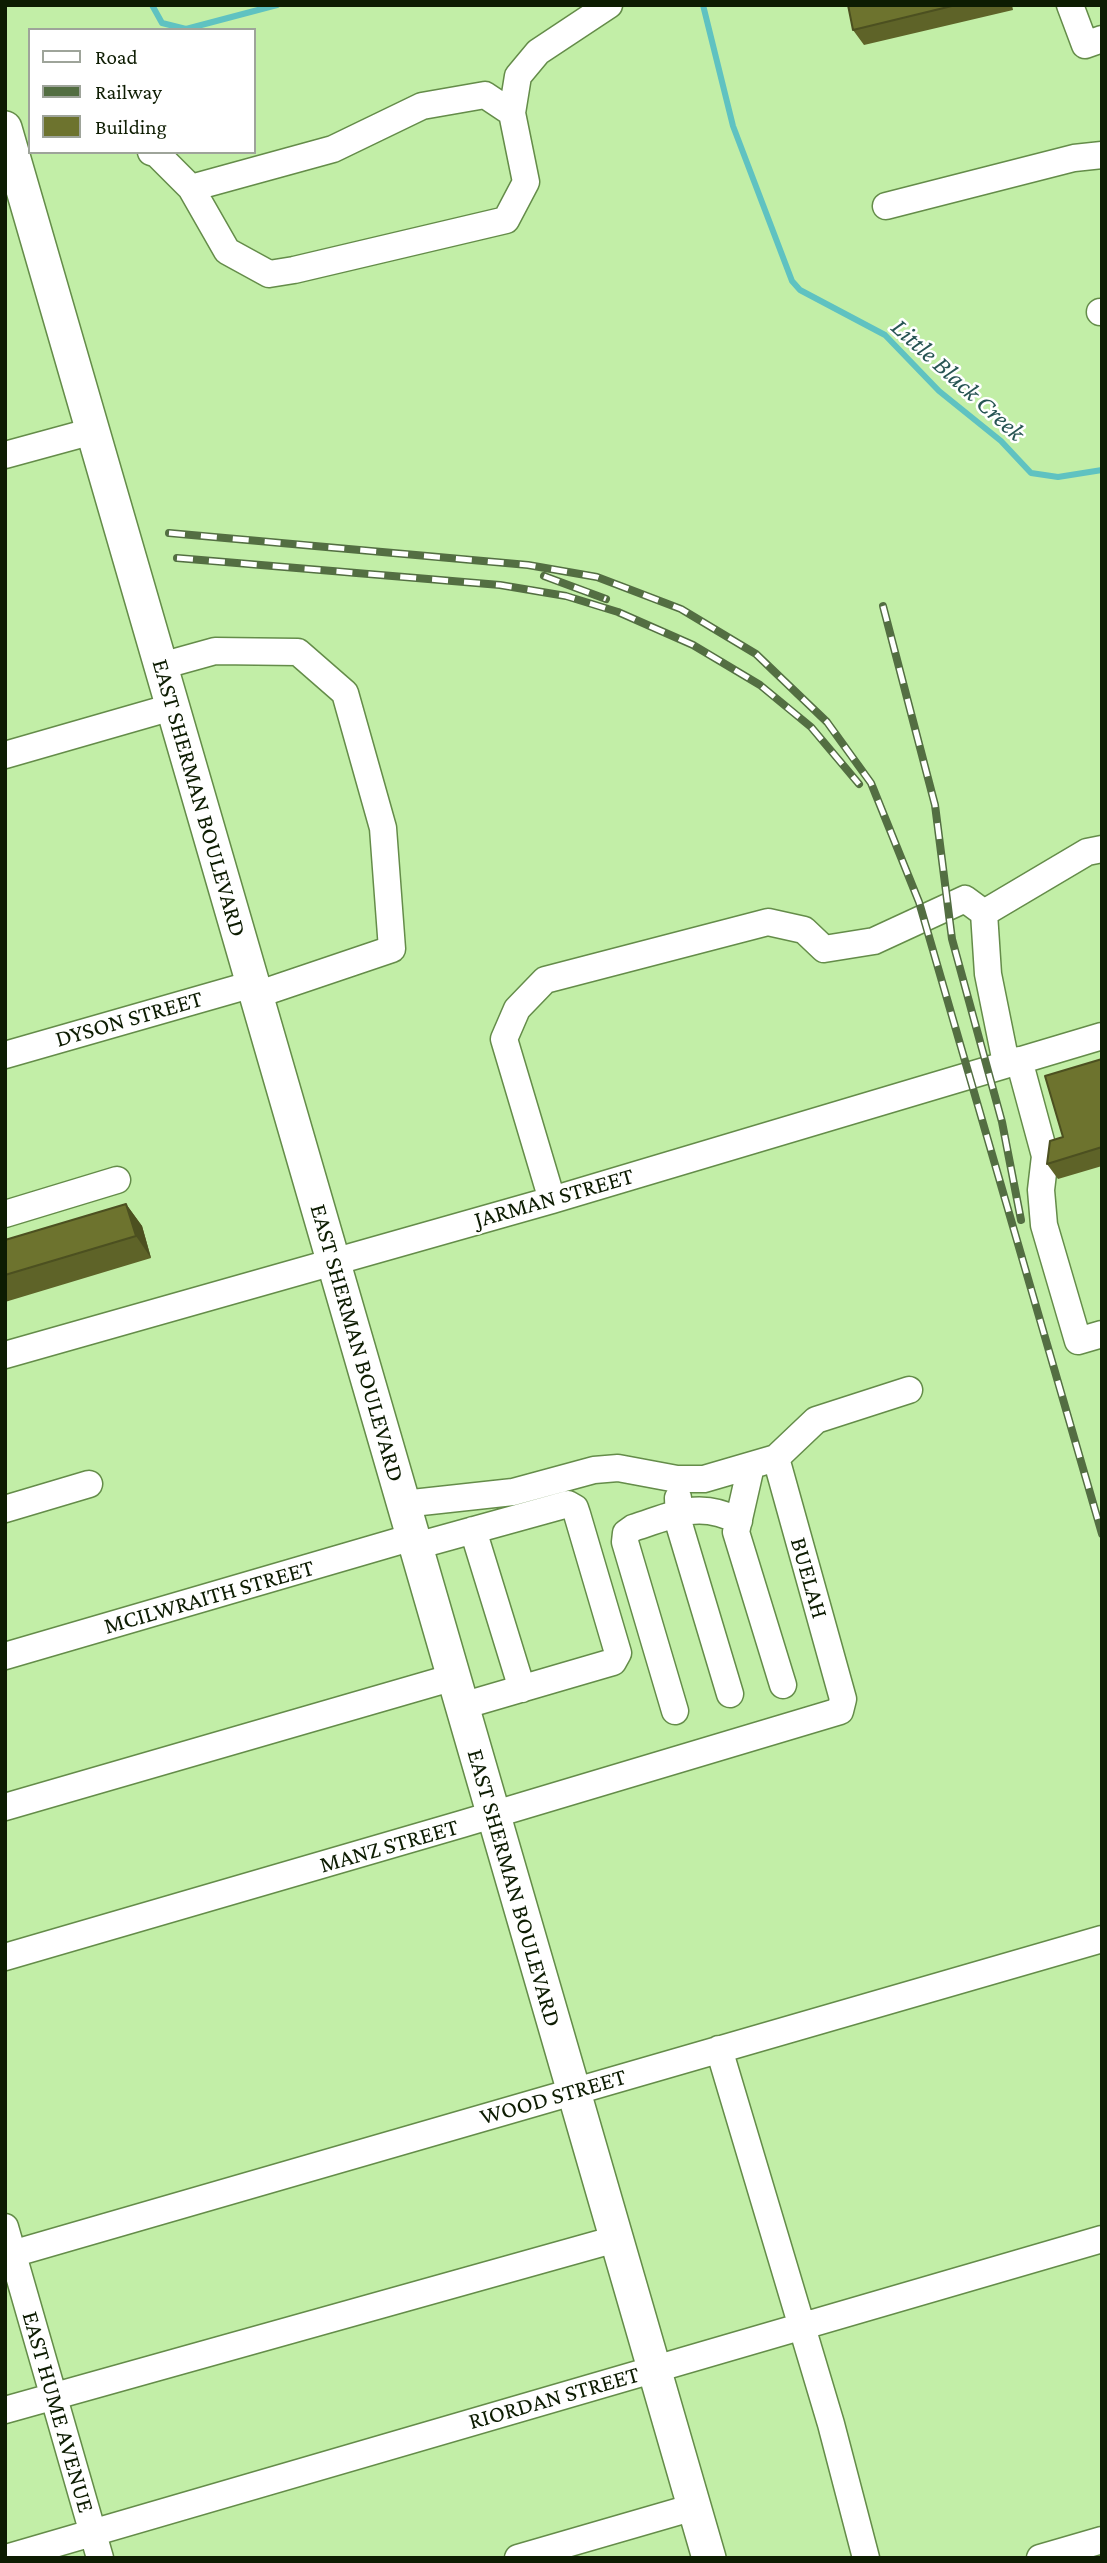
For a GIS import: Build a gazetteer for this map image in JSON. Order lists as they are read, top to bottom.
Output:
{
  "streets": {
    "main road": ["EAST SHERMAN BOULEVARD"],
    "street": [
      "DYSON STREET",
      "JARMAN STREET",
      "BUELAH",
      "MCILWRAITH STREET",
      "MANZ STREET",
      "WOOD STREET",
      "RIORDAN STREET",
      "EAST HUME AVENUE"
    ]
  },
  "crossings": [
    ["EAST SHERMAN BOULEVARD", "DYSON STREET"],
    ["EAST SHERMAN BOULEVARD", "JARMAN STREET"],
    ["EAST SHERMAN BOULEVARD", "MCILWRAITH STREET"],
    ["EAST SHERMAN BOULEVARD", "MANZ STREET"],
    ["EAST SHERMAN BOULEVARD", "WOOD STREET"],
    ["EAST SHERMAN BOULEVARD", "RIORDAN STREET"],
    ["BUELAH", "MANZ STREET"],
    ["WOOD STREET", "EAST HUME AVENUE"],
    ["RIORDAN STREET", "EAST HUME AVENUE"]
  ],
  "water": ["Little Black Creek"],
  "legend": ["Road", "Railway", "Building"]
}
